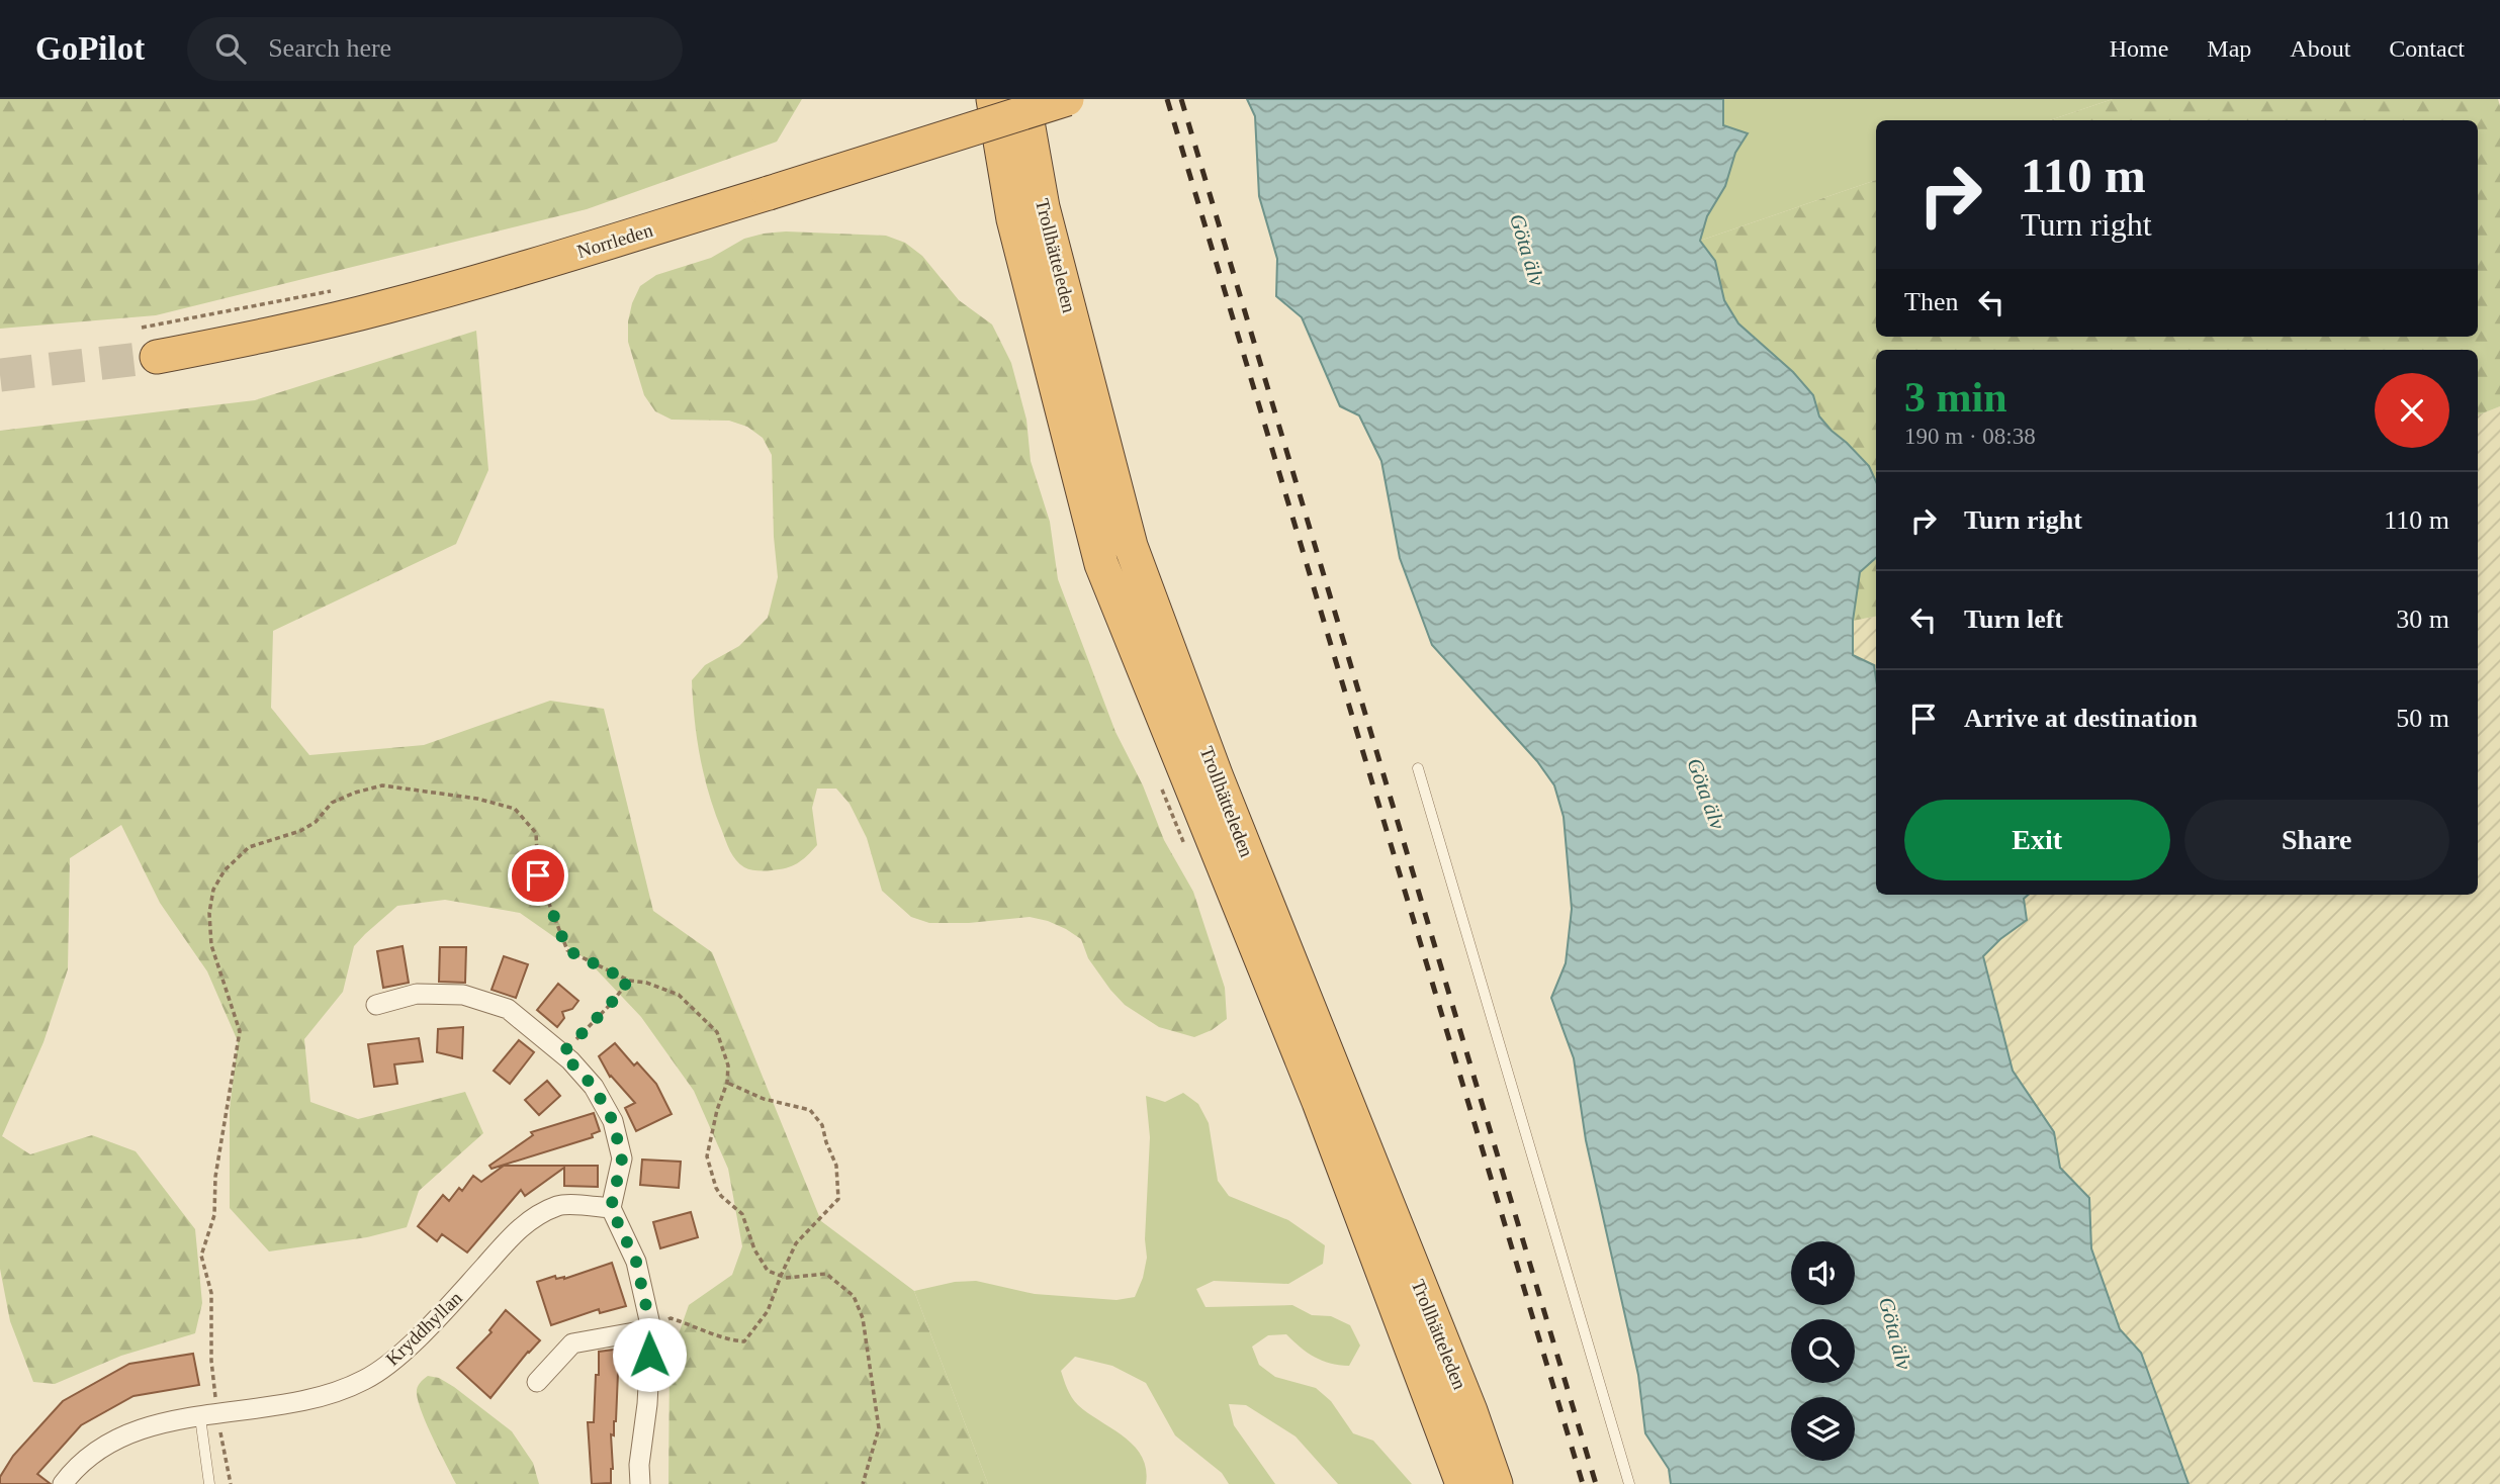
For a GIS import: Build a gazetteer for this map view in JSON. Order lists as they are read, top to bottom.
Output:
{
  "streets": {
    "highway": ["Norrleden", "Trollhätteleden"],
    "street": ["Kryddhyllan"]
  },
  "water": ["Göta älv"],
  "page": {
    "header": "GoPilot",
    "search": "Search here",
    "nav": [
      "Home",
      "Map",
      "About",
      "Contact"
    ],
    "turn": ["110 m", "Turn right"],
    "then": "Then",
    "heading": ["3 min", "190 m · 08:38"],
    "list": [
      {
        "name": "Turn right",
        "value": "110 m"
      },
      {
        "name": "Turn left",
        "value": "30 m"
      },
      {
        "name": "Arrive at destination",
        "value": "50 m"
      }
    ],
    "buttons": ["Exit", "Share"]
  }
}
